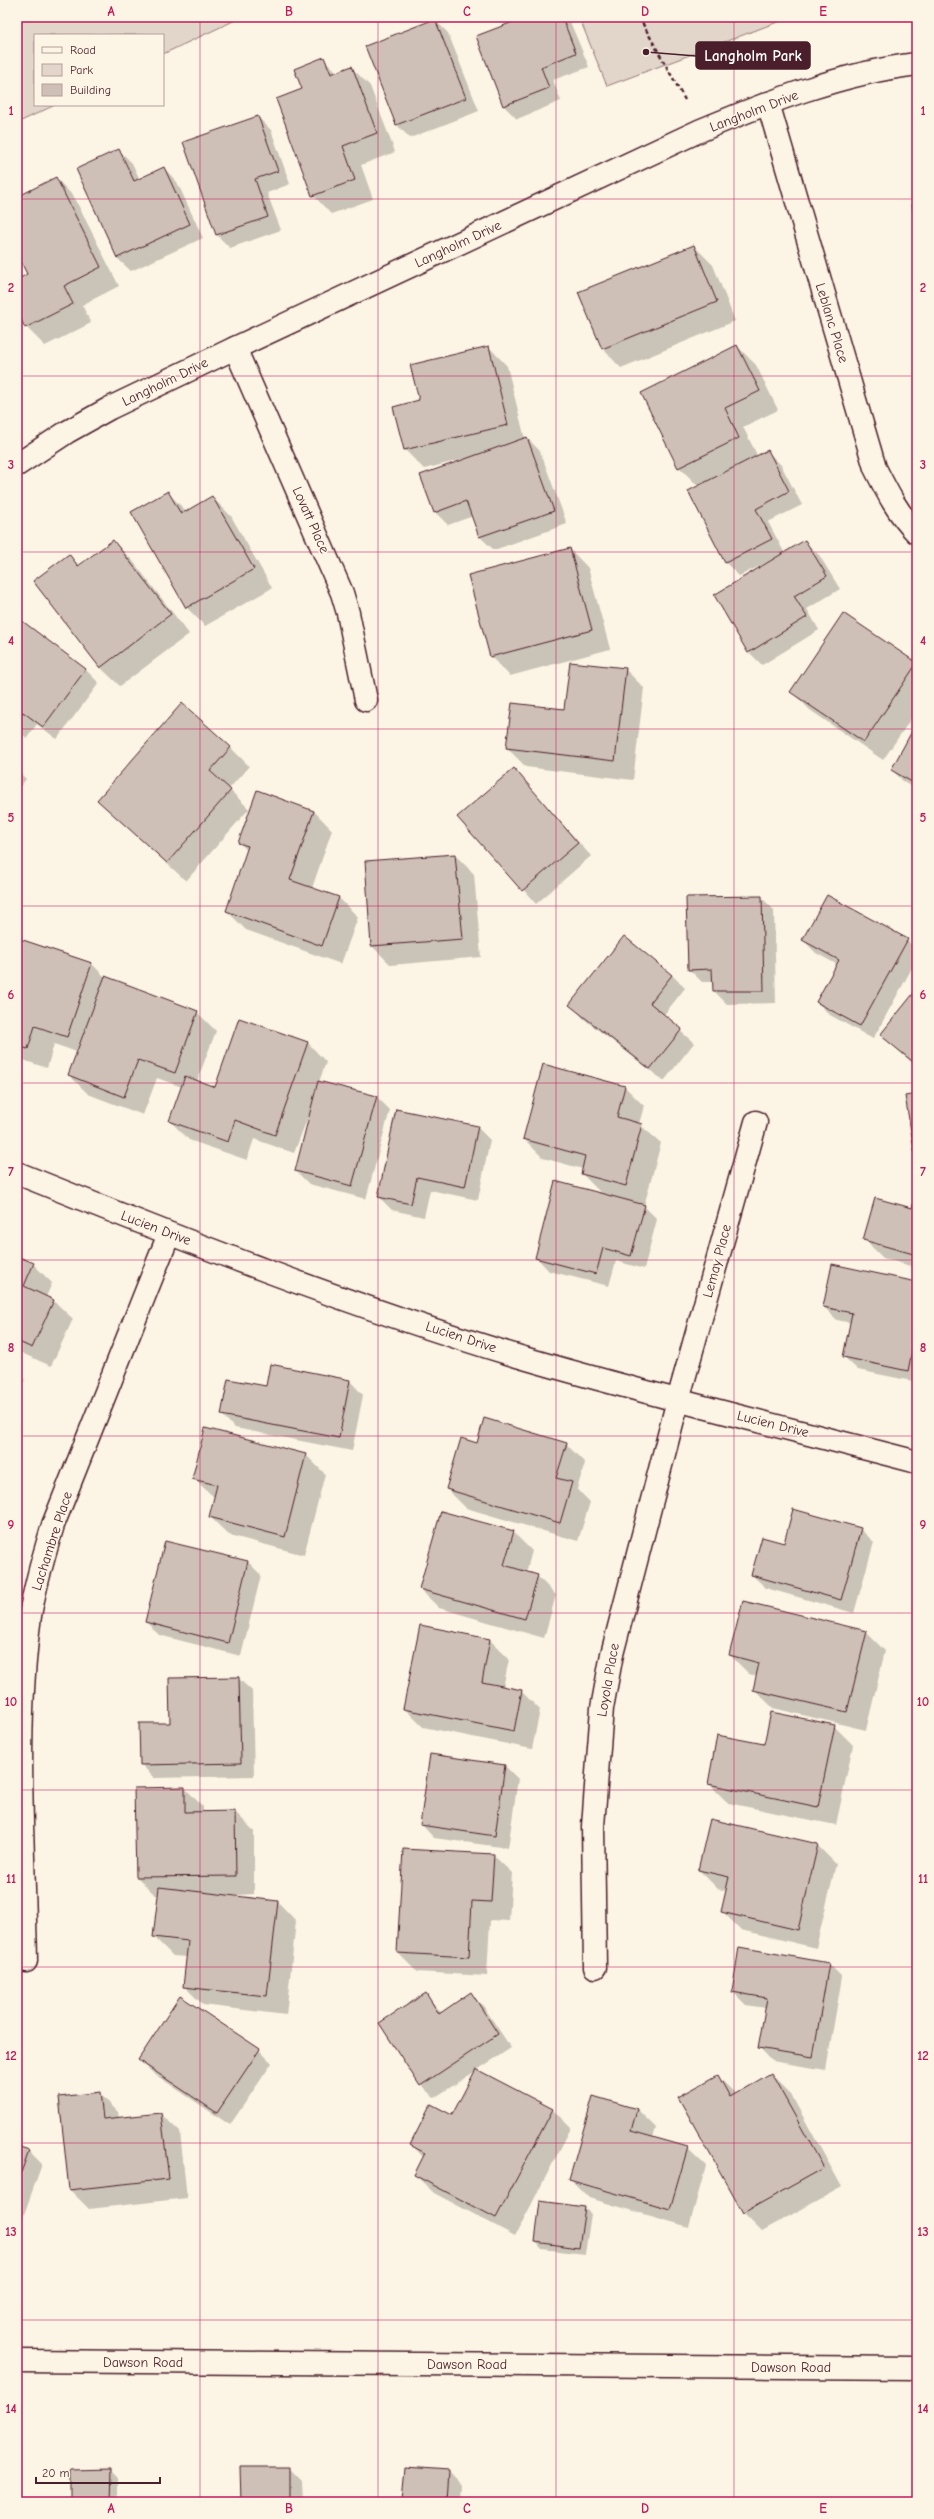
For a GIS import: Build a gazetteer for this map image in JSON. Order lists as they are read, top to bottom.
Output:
{
  "streets": {
    "street": [
      "Langholm Drive",
      "Leblanc Place",
      "Lovatt Place",
      "Lucien Drive",
      "Lemay Place",
      "Lachambre Place",
      "Loyola Place",
      "Dawson Road"
    ]
  },
  "crossings": [
    ["Langholm Drive", "Leblanc Place"],
    ["Langholm Drive", "Lovatt Place"],
    ["Lucien Drive", "Lemay Place"],
    ["Lucien Drive", "Lachambre Place"],
    ["Lucien Drive", "Loyola Place"],
    ["Lemay Place", "Loyola Place"]
  ],
  "places": ["Langholm Park"],
  "legend": ["Road", "Park", "Building"],
  "scale_bar": "20 m",
  "grid": {
    "columns": [
      "A",
      "B",
      "C",
      "D",
      "E"
    ],
    "rows": [
      "1",
      "2",
      "3",
      "4",
      "5",
      "6",
      "7",
      "8",
      "9",
      "10",
      "11",
      "12",
      "13",
      "14"
    ]
  }
}
